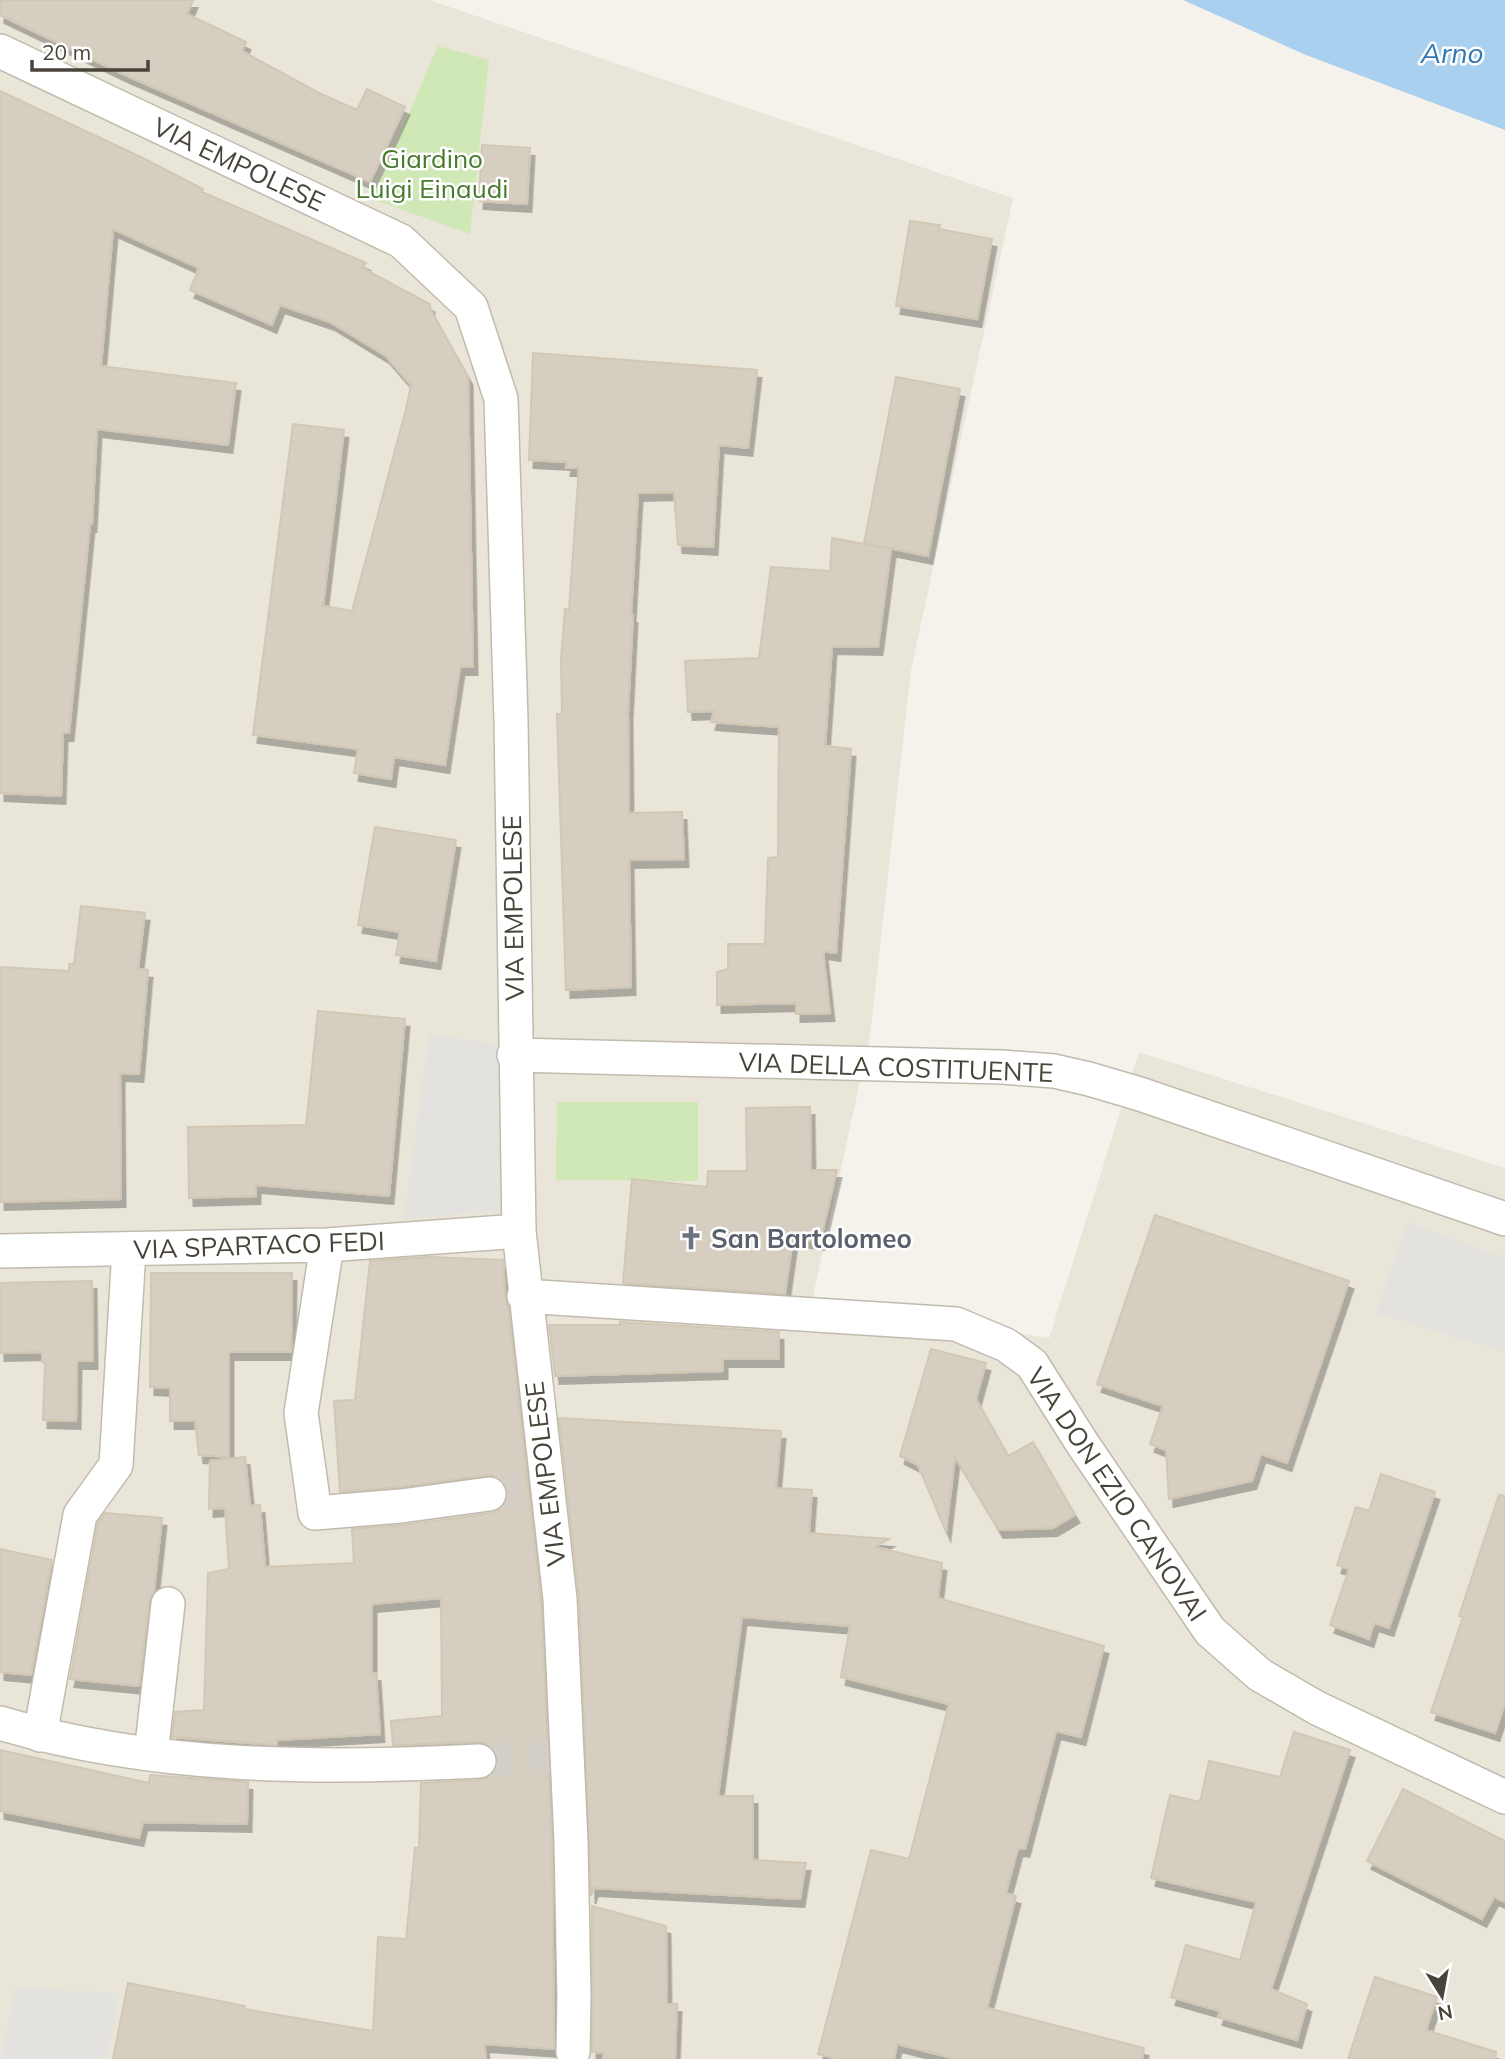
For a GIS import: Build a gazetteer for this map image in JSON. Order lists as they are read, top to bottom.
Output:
{
  "streets": {
    "street": [
      "VIA EMPOLESE",
      "VIA DELLA COSTITUENTE",
      "VIA SPARTACO FEDI",
      "VIA DON EZIO CANOVAI"
    ]
  },
  "crossings": [
    ["VIA EMPOLESE", "VIA DELLA COSTITUENTE"],
    ["VIA EMPOLESE", "VIA SPARTACO FEDI"],
    ["VIA EMPOLESE", "VIA DON EZIO CANOVAI"]
  ],
  "water": ["Arno"],
  "parks": ["Giardino Luigi Einaudi"],
  "places": {
    "church": ["San Bartolomeo"]
  },
  "scale_bar": "20 m",
  "north": "bottom"
}
